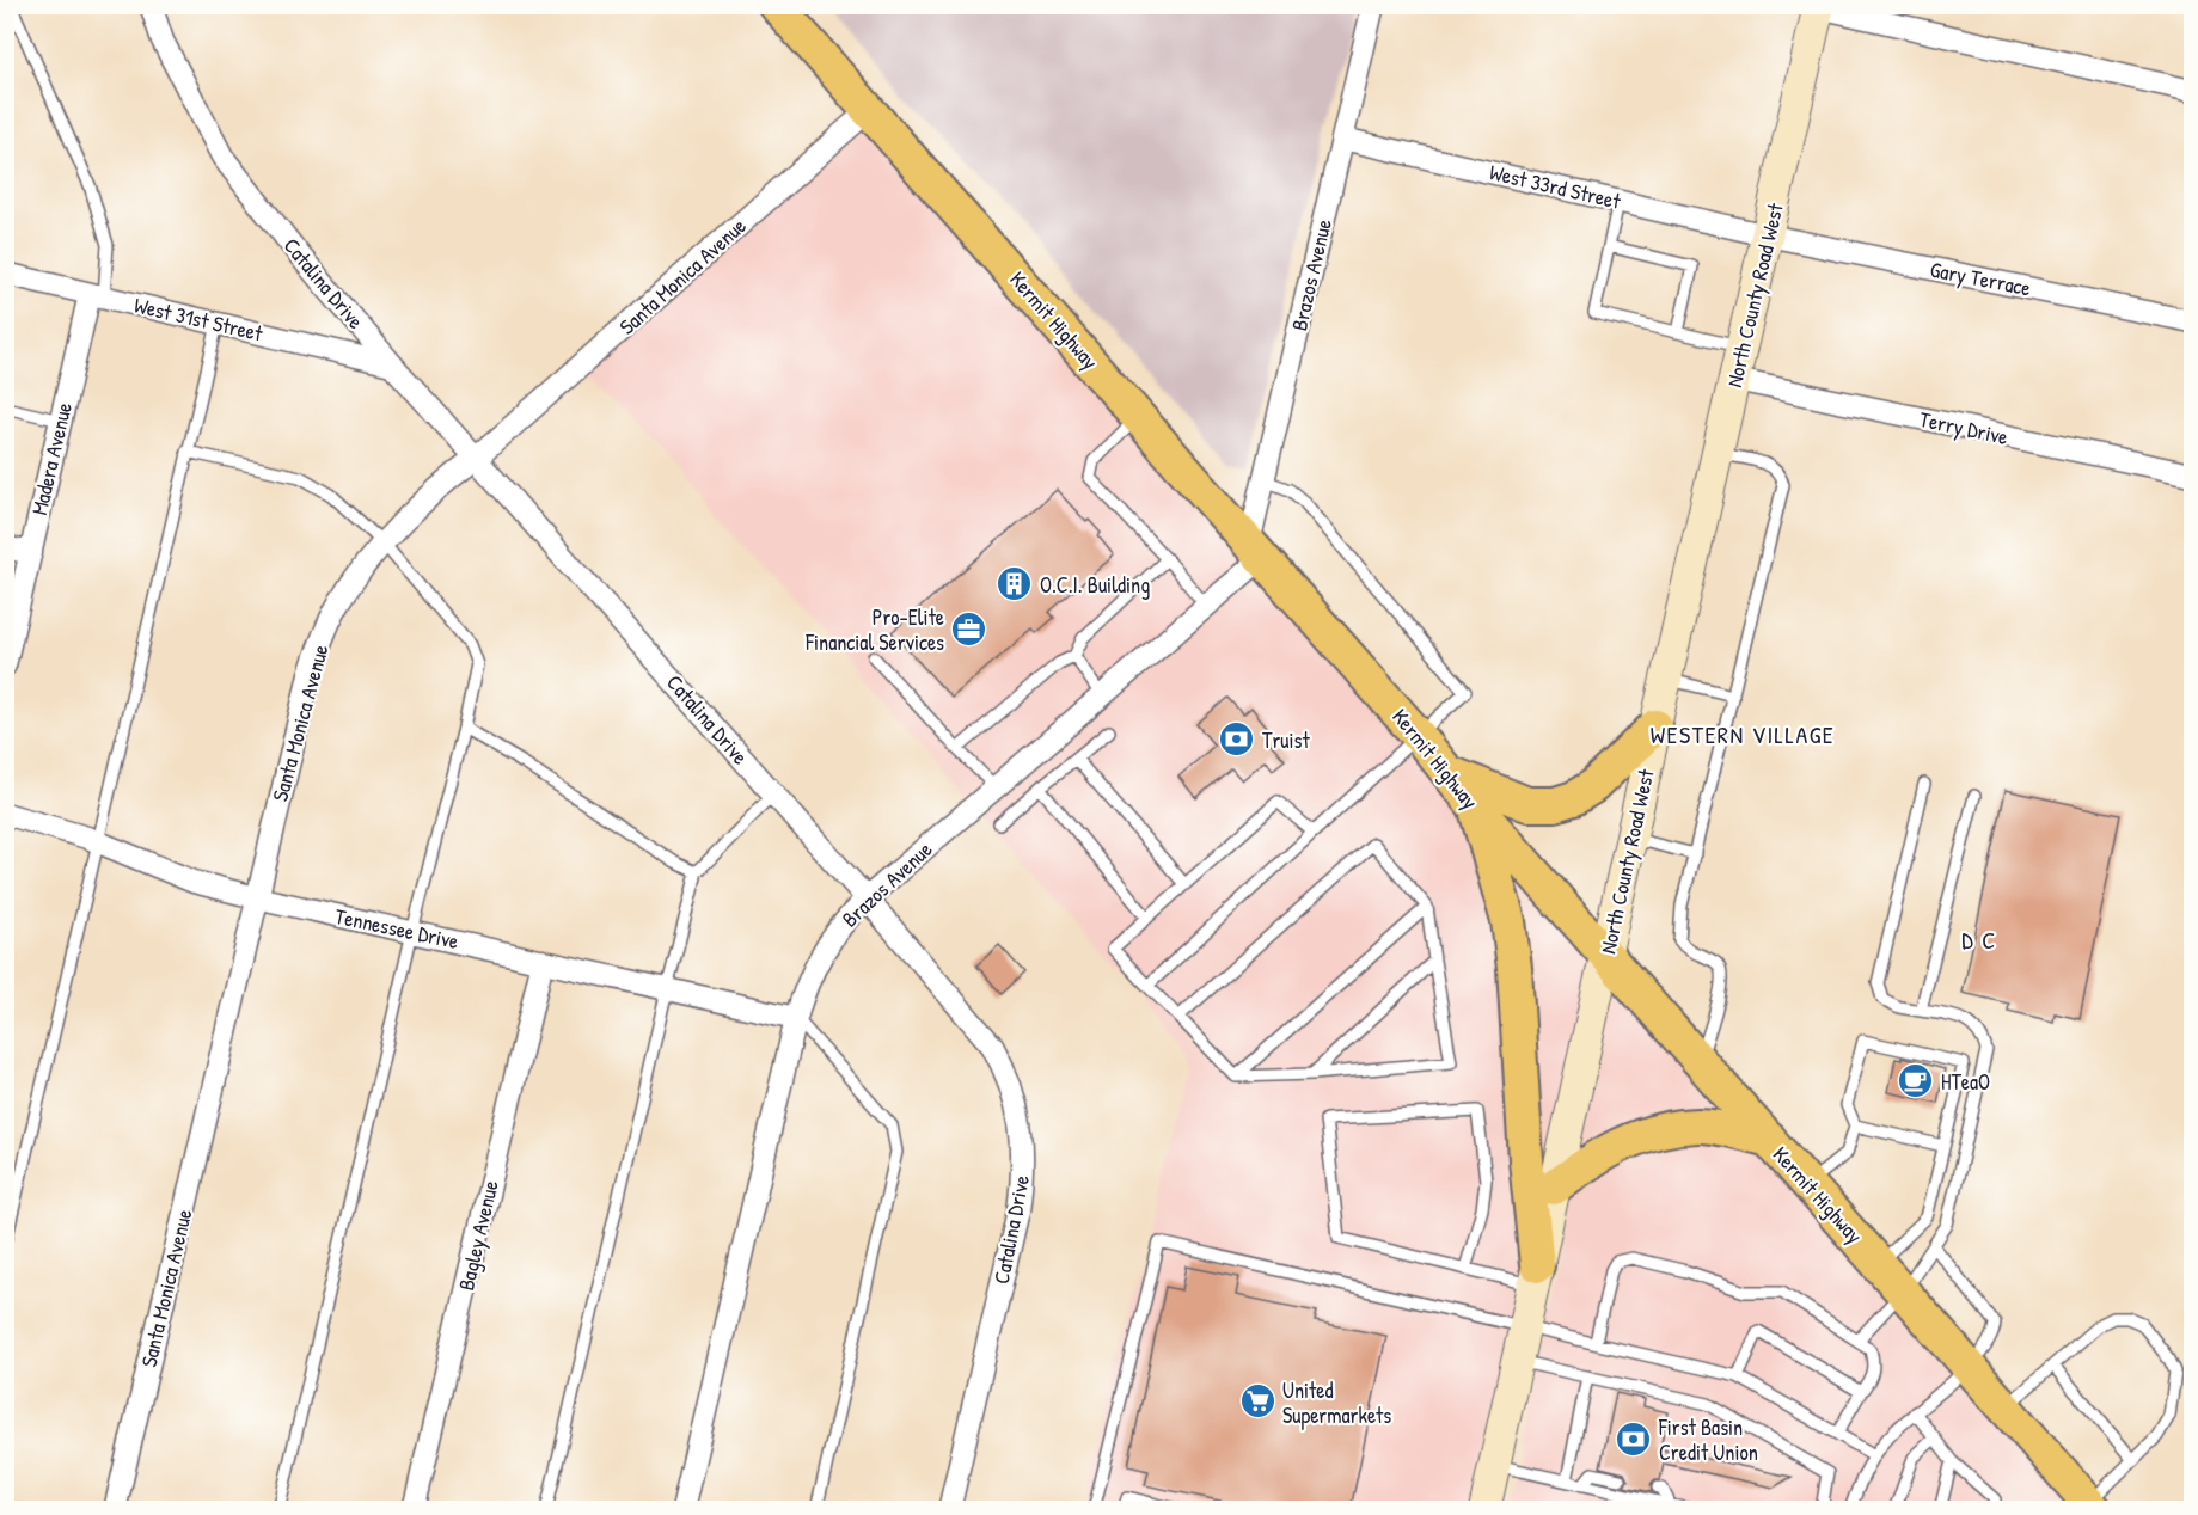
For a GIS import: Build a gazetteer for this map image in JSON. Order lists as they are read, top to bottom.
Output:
{
  "streets": {
    "main road": ["North County Road West", "Kermit Highway"],
    "street": [
      "West 33rd Street",
      "Brazos Avenue",
      "Santa Monica Avenue",
      "Gary Terrace",
      "Catalina Drive",
      "West 31st Street",
      "Terry Drive",
      "Madera Avenue",
      "Tennessee Drive",
      "Bagley Avenue"
    ]
  },
  "crossings": [
    ["West 33rd Street", "Brazos Avenue"],
    ["West 33rd Street", "Gary Terrace"],
    ["West 33rd Street", "North County Road West"],
    ["Brazos Avenue", "Catalina Drive"],
    ["Brazos Avenue", "Kermit Highway"],
    ["Brazos Avenue", "Tennessee Drive"],
    ["Santa Monica Avenue", "Catalina Drive"],
    ["Santa Monica Avenue", "Kermit Highway"],
    ["Santa Monica Avenue", "Tennessee Drive"],
    ["Gary Terrace", "North County Road West"],
    ["Catalina Drive", "West 31st Street"],
    ["North County Road West", "Kermit Highway"],
    ["North County Road West", "Terry Drive"],
    ["West 31st Street", "Madera Avenue"],
    ["Tennessee Drive", "Bagley Avenue"]
  ],
  "districts": ["WESTERN VILLAGE", "D C"],
  "places": {
    "building": ["O.C.I. Building"],
    "office": ["Pro-Elite Financial Services"],
    "bank": ["Truist", "First Basin Credit Union"],
    "cafe": ["HTeaO"],
    "supermarket": ["United Supermarkets"]
  }
}
